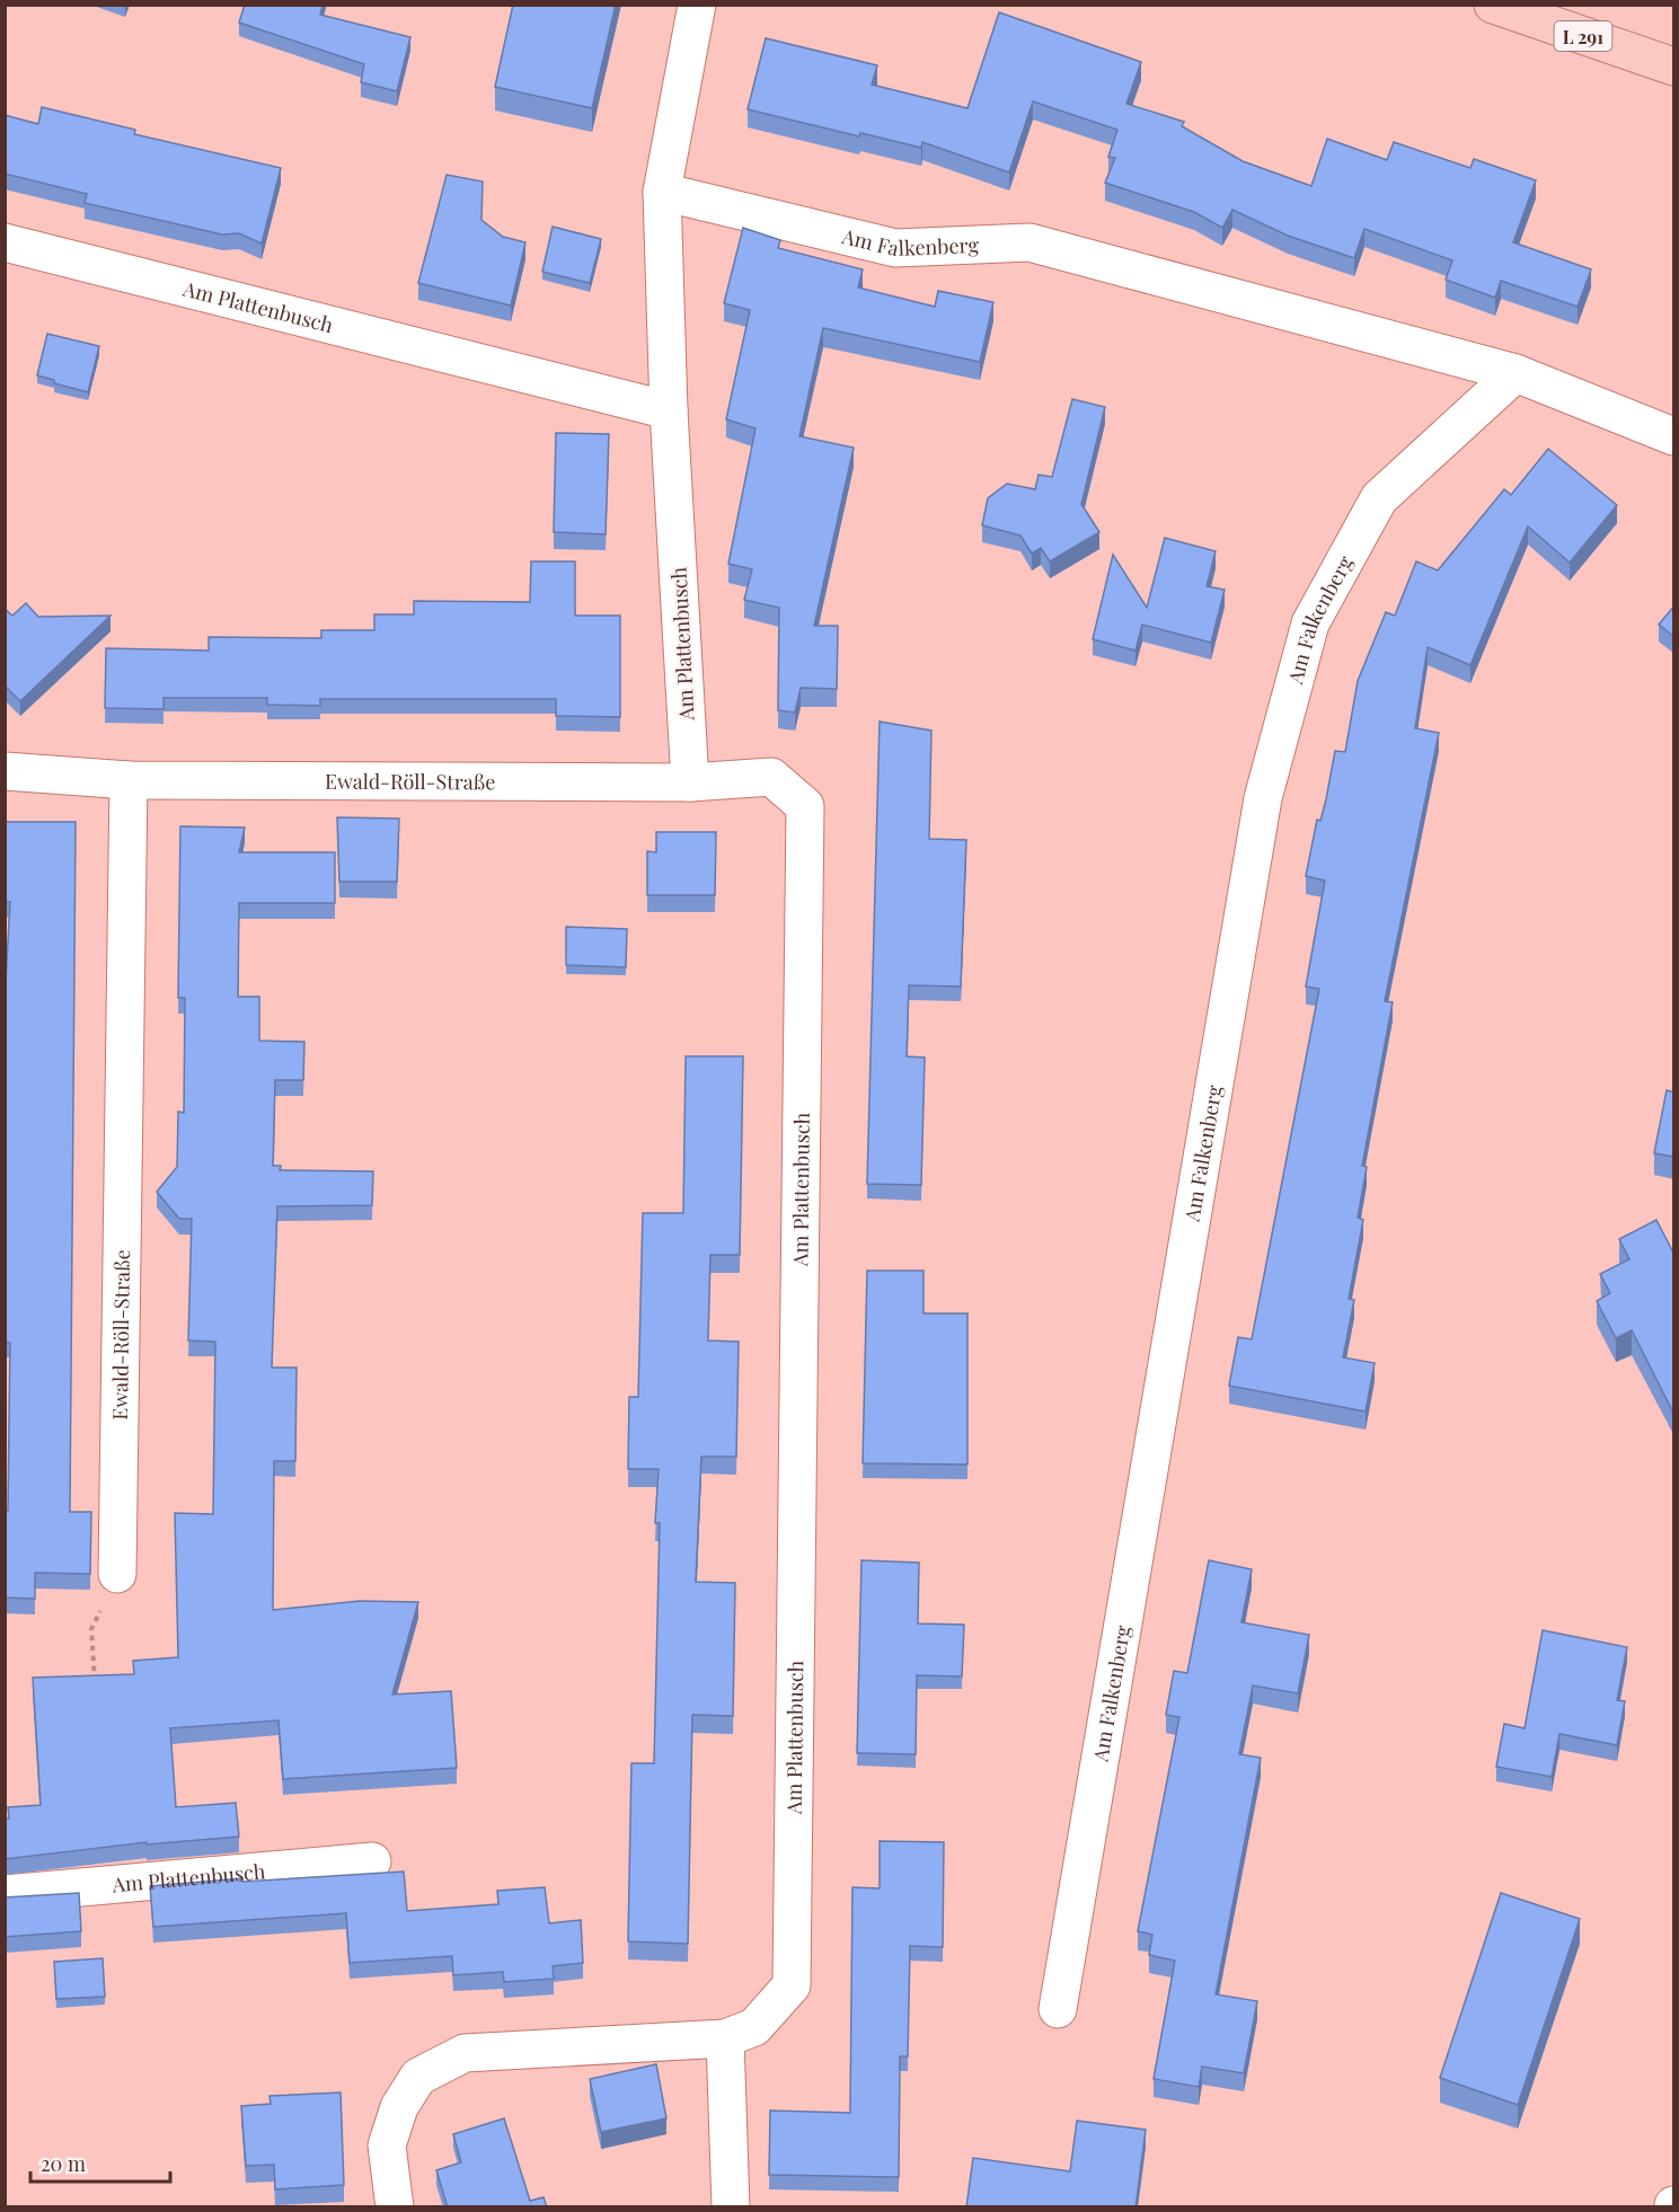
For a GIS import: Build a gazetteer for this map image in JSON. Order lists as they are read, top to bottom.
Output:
{
  "streets": {
    "main road": ["L 291"],
    "street": ["Am Falkenberg", "Am Plattenbusch", "Ewald-Röll-Straße"]
  },
  "crossings": [
    ["Am Falkenberg", "Am Plattenbusch"],
    ["Am Plattenbusch", "Ewald-Röll-Straße"]
  ],
  "scale_bar": "20 m"
}
